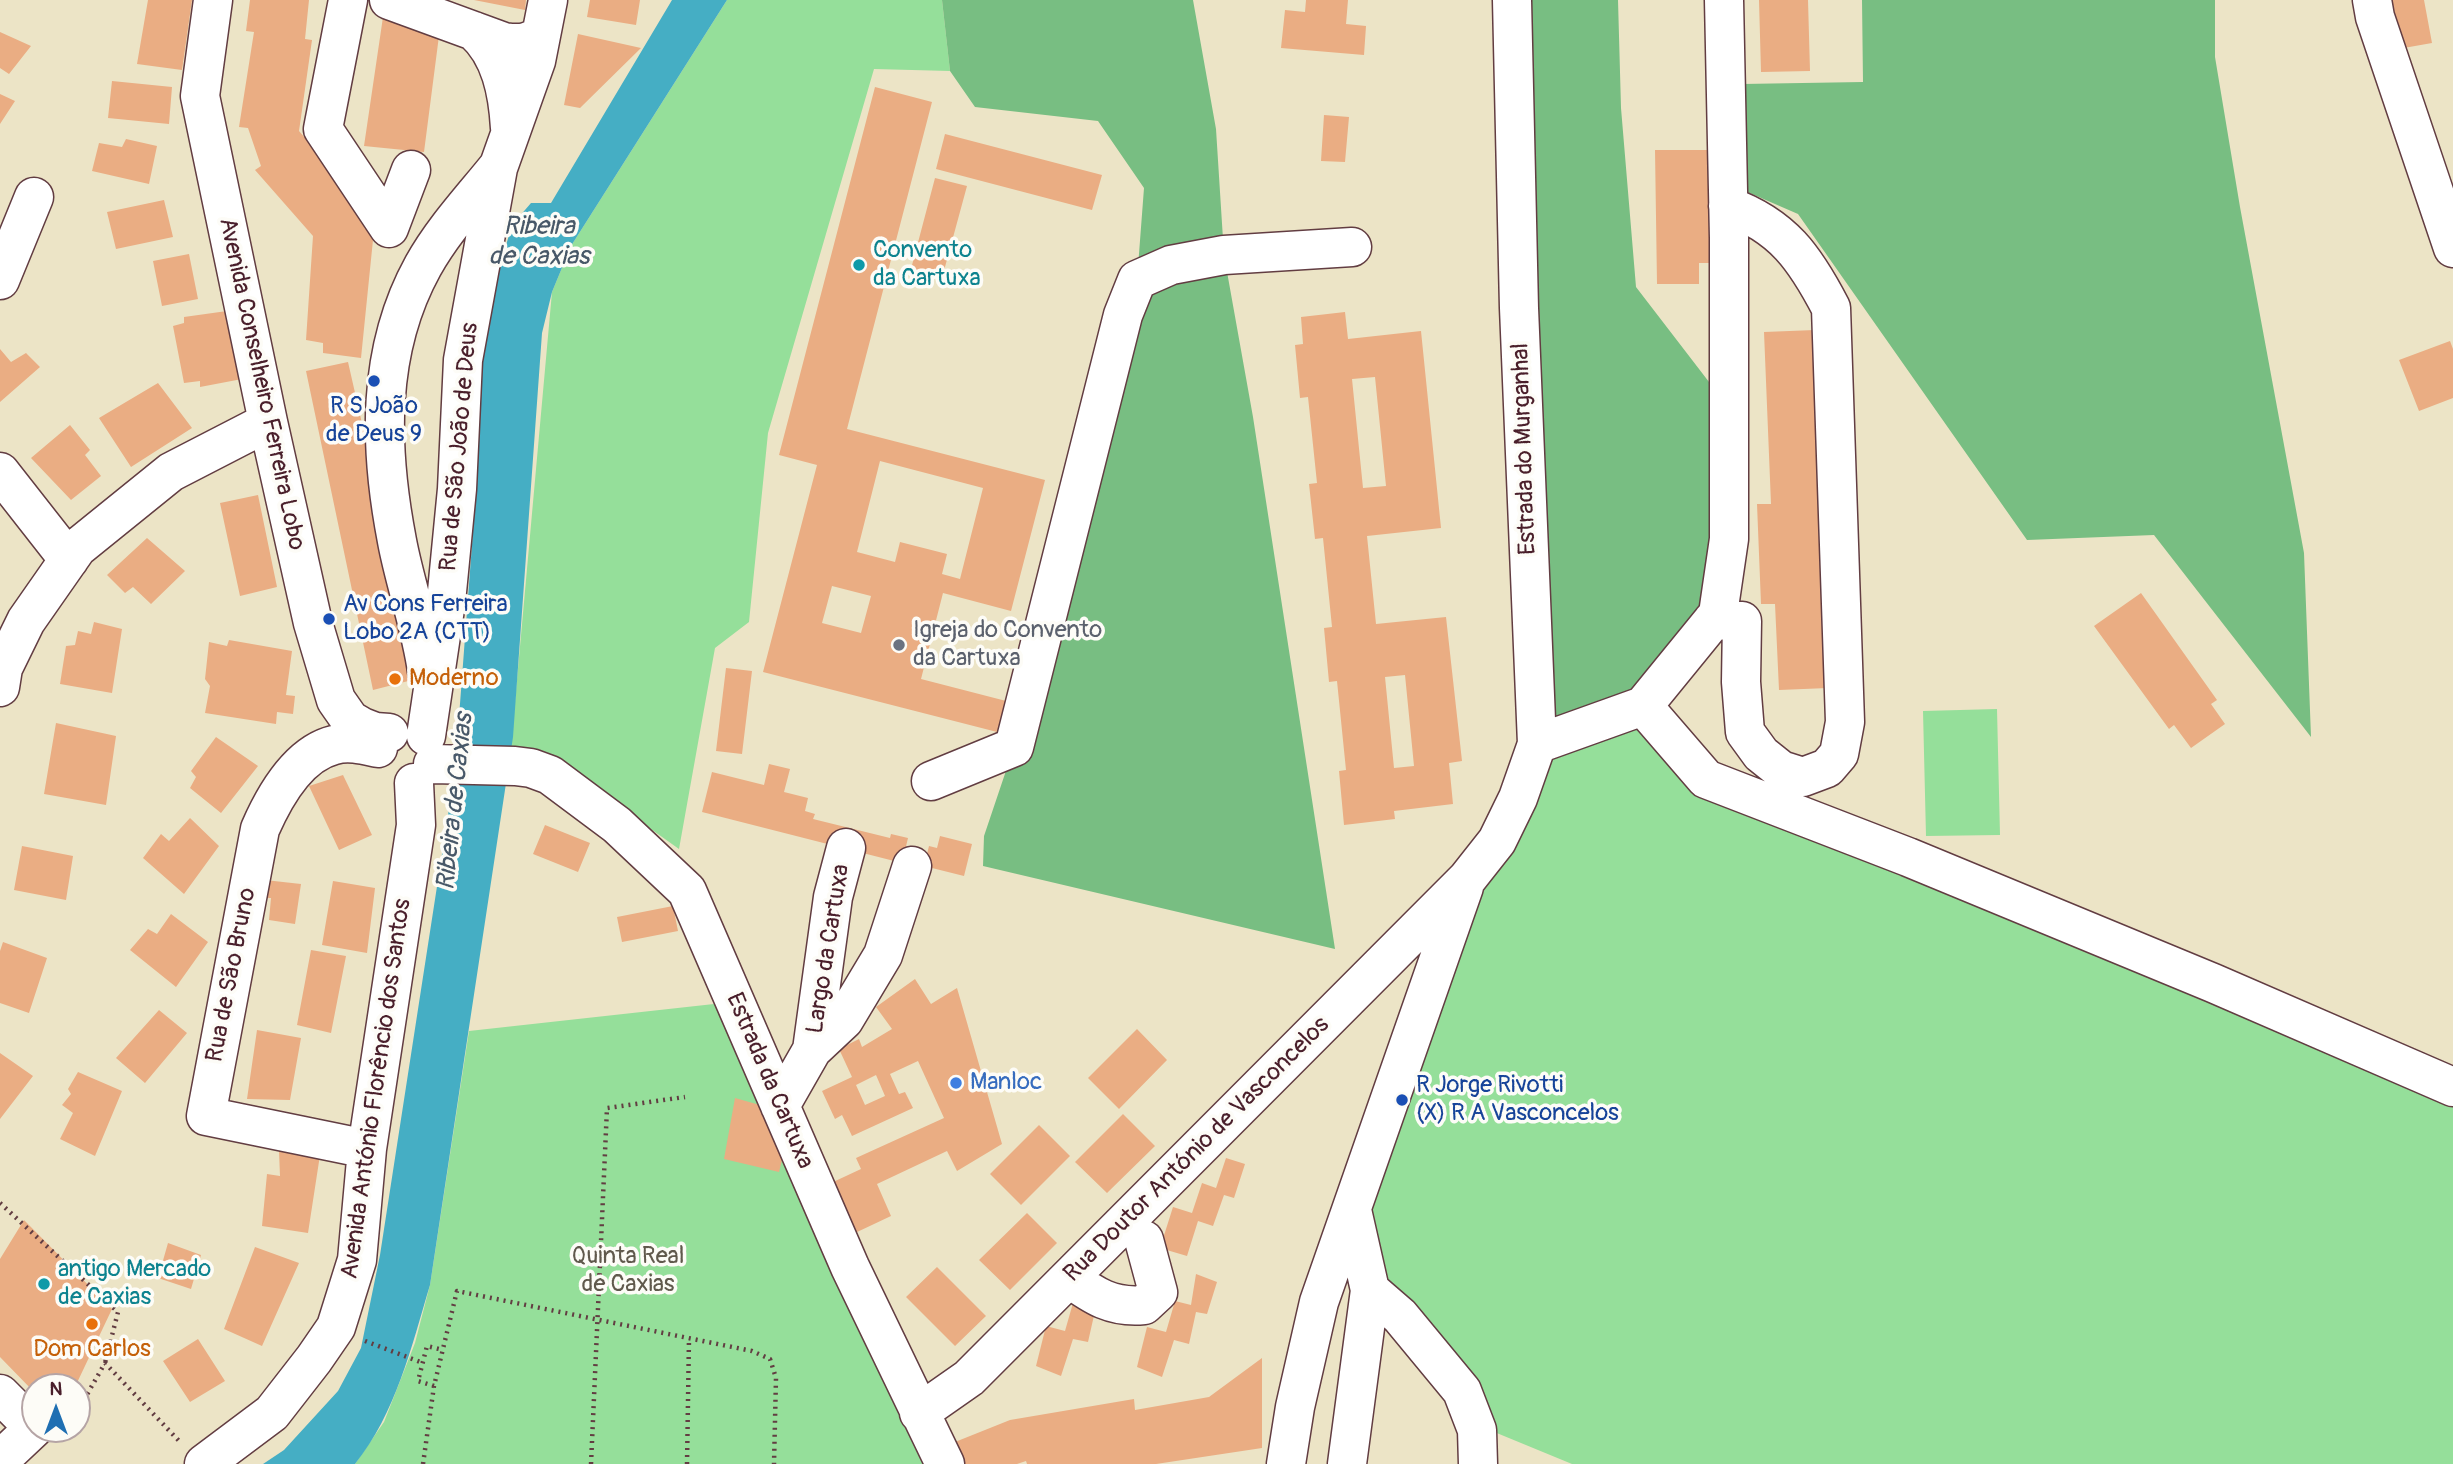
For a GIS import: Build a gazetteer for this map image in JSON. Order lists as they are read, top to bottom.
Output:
{
  "streets": {
    "street": [
      "Avenida Conselheiro Ferreira Lobo",
      "Rua de São João de Deus",
      "Estrada do Murganhal",
      "Largo da Cartuxa",
      "Rua de São Bruno",
      "Estrada da Cartuxa",
      "Avenida António Florêncio dos Santos",
      "Rua Doutor António de Vasconcelos"
    ]
  },
  "crossings": [
    ["Avenida Conselheiro Ferreira Lobo", "Rua de São João de Deus"],
    ["Avenida Conselheiro Ferreira Lobo", "Rua de São Bruno"],
    ["Avenida Conselheiro Ferreira Lobo", "Estrada da Cartuxa"],
    ["Avenida Conselheiro Ferreira Lobo", "Avenida António Florêncio dos Santos"],
    ["Rua de São João de Deus", "Rua de São Bruno"],
    ["Rua de São João de Deus", "Estrada da Cartuxa"],
    ["Rua de São João de Deus", "Avenida António Florêncio dos Santos"],
    ["Estrada do Murganhal", "Rua Doutor António de Vasconcelos"],
    ["Largo da Cartuxa", "Estrada da Cartuxa"],
    ["Rua de São Bruno", "Estrada da Cartuxa"],
    ["Rua de São Bruno", "Avenida António Florêncio dos Santos"],
    ["Estrada da Cartuxa", "Avenida António Florêncio dos Santos"],
    ["Estrada da Cartuxa", "Rua Doutor António de Vasconcelos"]
  ],
  "water": ["Ribeira de Caxias"],
  "parks": ["Quinta Real de Caxias"],
  "places": [
    "Convento da Cartuxa",
    "R S João de Deus 9",
    "Av Cons Ferreira Lobo 2A (CTT)",
    "Igreja do Convento da Cartuxa",
    "Moderno",
    "Manloc",
    "R Jorge Rivotti (X) R A Vasconcelos",
    "antigo Mercado de Caxias",
    "Dom Carlos"
  ],
  "north": "top"
}
